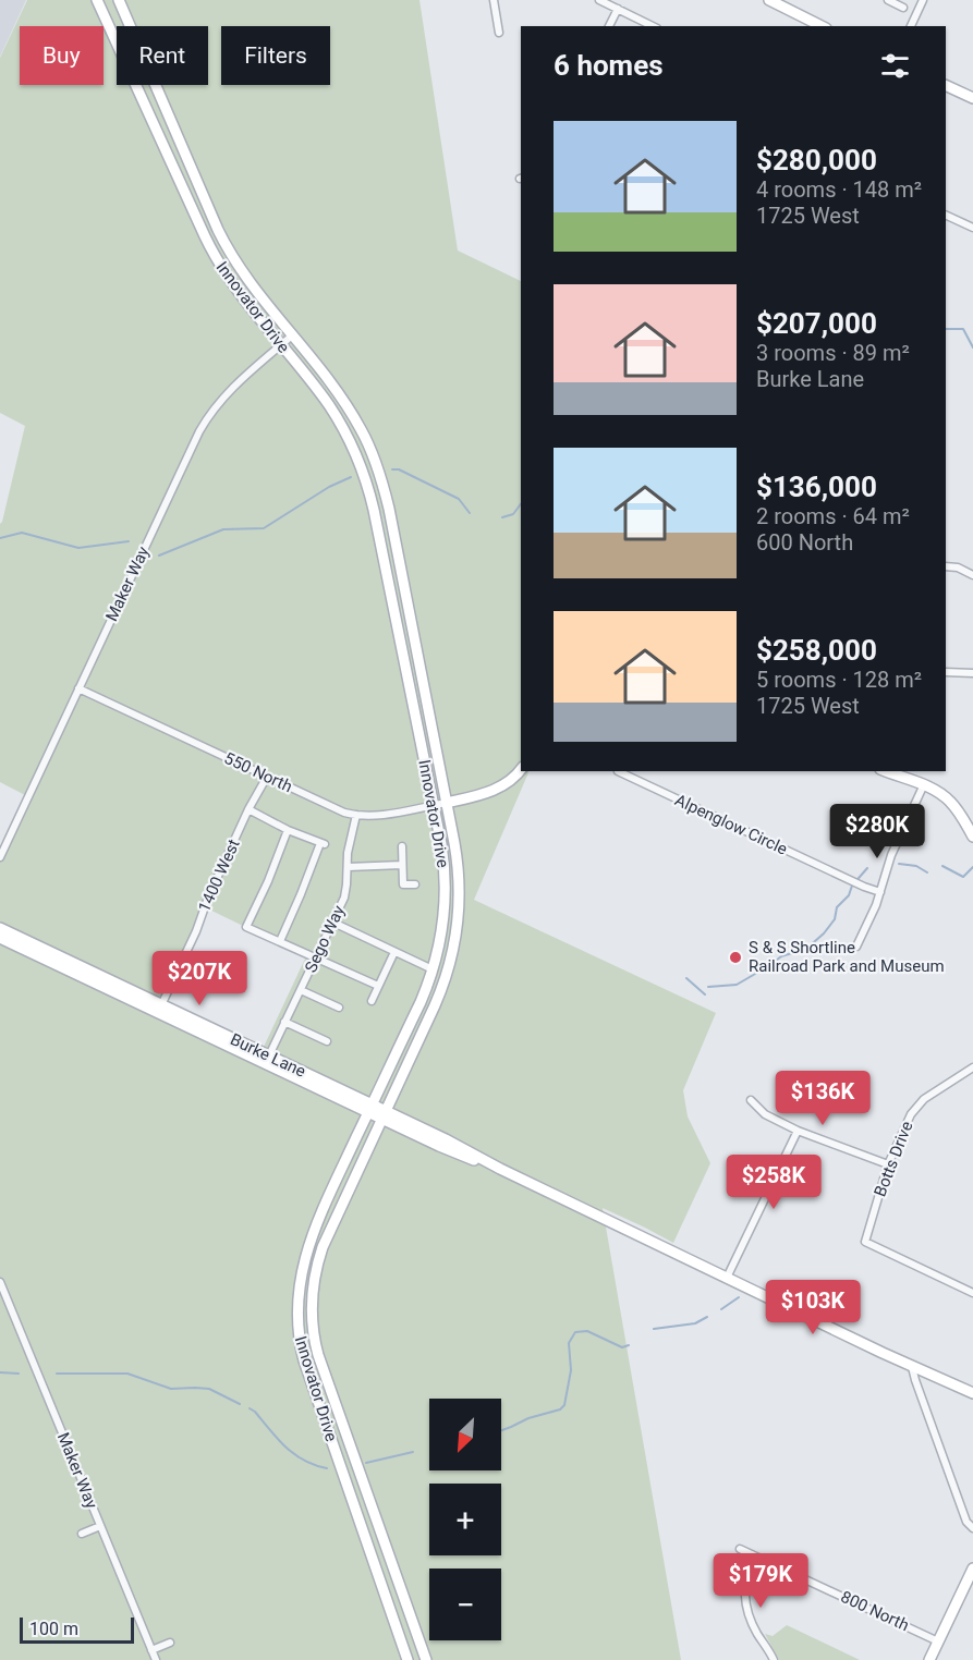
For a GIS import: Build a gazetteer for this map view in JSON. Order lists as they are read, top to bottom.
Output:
{
  "streets": {
    "main road": ["Innovator Drive", "Burke Lane"],
    "street": [
      "Maker Way",
      "550 North",
      "Alpenglow Circle",
      "1400 West",
      "Sego Way",
      "Botts Drive",
      "800 North"
    ]
  },
  "crossings": [
    ["Innovator Drive", "Maker Way"],
    ["Innovator Drive", "550 North"],
    ["Innovator Drive", "Burke Lane"],
    ["Maker Way", "550 North"],
    ["550 North", "1400 West"],
    ["550 North", "Sego Way"],
    ["1400 West", "Burke Lane"],
    ["Sego Way", "Burke Lane"]
  ],
  "places": ["S & S Shortline Railroad Park and Museum"],
  "scale_bar": "100 m",
  "north": "bottom left",
  "page": {
    "chip": ["Buy", "Rent", "Filters"],
    "heading": "6 homes",
    "list": [
      {
        "name": "$280,000",
        "note": "4 rooms · 148 m² · 1725 West"
      },
      {
        "name": "$207,000",
        "note": "3 rooms · 89 m² · Burke Lane"
      },
      {
        "name": "$136,000",
        "note": "2 rooms · 64 m² · 600 North"
      },
      {
        "name": "$258,000",
        "note": "5 rooms · 128 m² · 1725 West"
      }
    ],
    "price": [
      "$280K",
      "$207K",
      "$136K",
      "$258K",
      "$103K",
      "$179K"
    ],
    "map_buttons": ["+", "−"],
    "scale": "100 m"
  }
}
